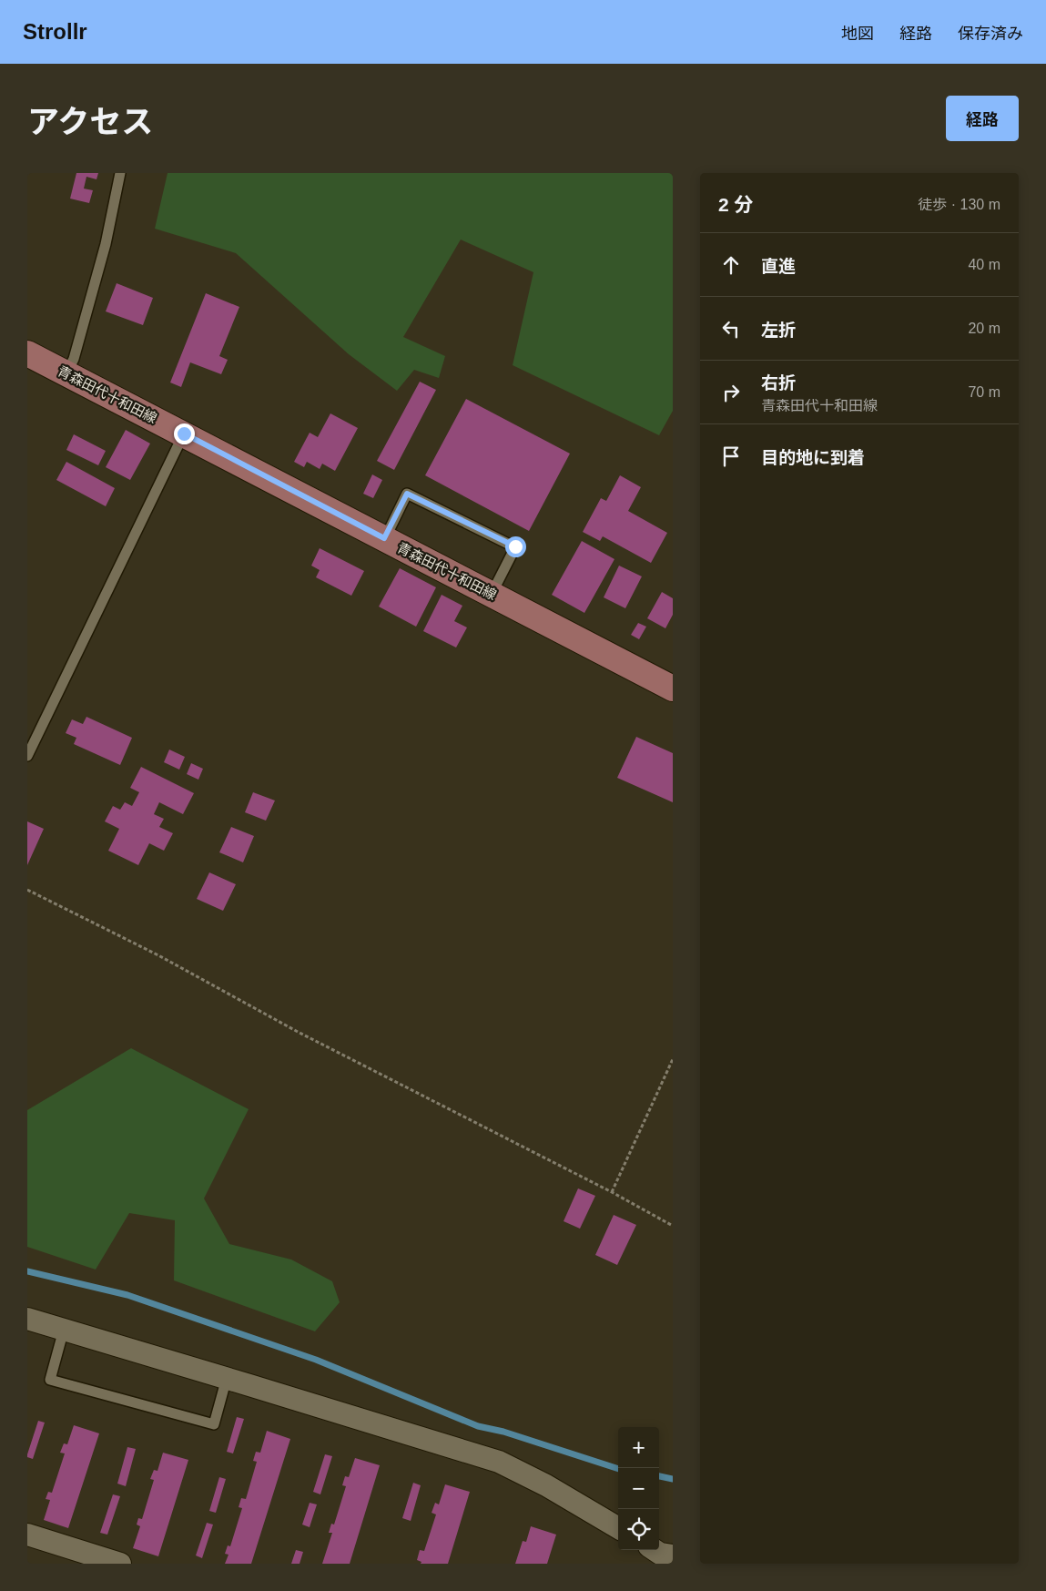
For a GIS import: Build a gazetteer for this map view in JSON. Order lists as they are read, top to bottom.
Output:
{
  "streets": {
    "main road": ["青森田代十和田線"]
  },
  "page": {
    "header": "Strollr",
    "nav": ["地図", "経路", "保存済み"],
    "title": "アクセス",
    "buttons": "経路",
    "heading": ["2 分", "徒歩 · 130 m"],
    "list": [
      ["直進", "40 m"],
      ["左折", "20 m"],
      ["右折", "青森田代十和田線", "70 m"],
      "目的地に到着"
    ],
    "map_buttons": ["+", "−"]
  }
}
